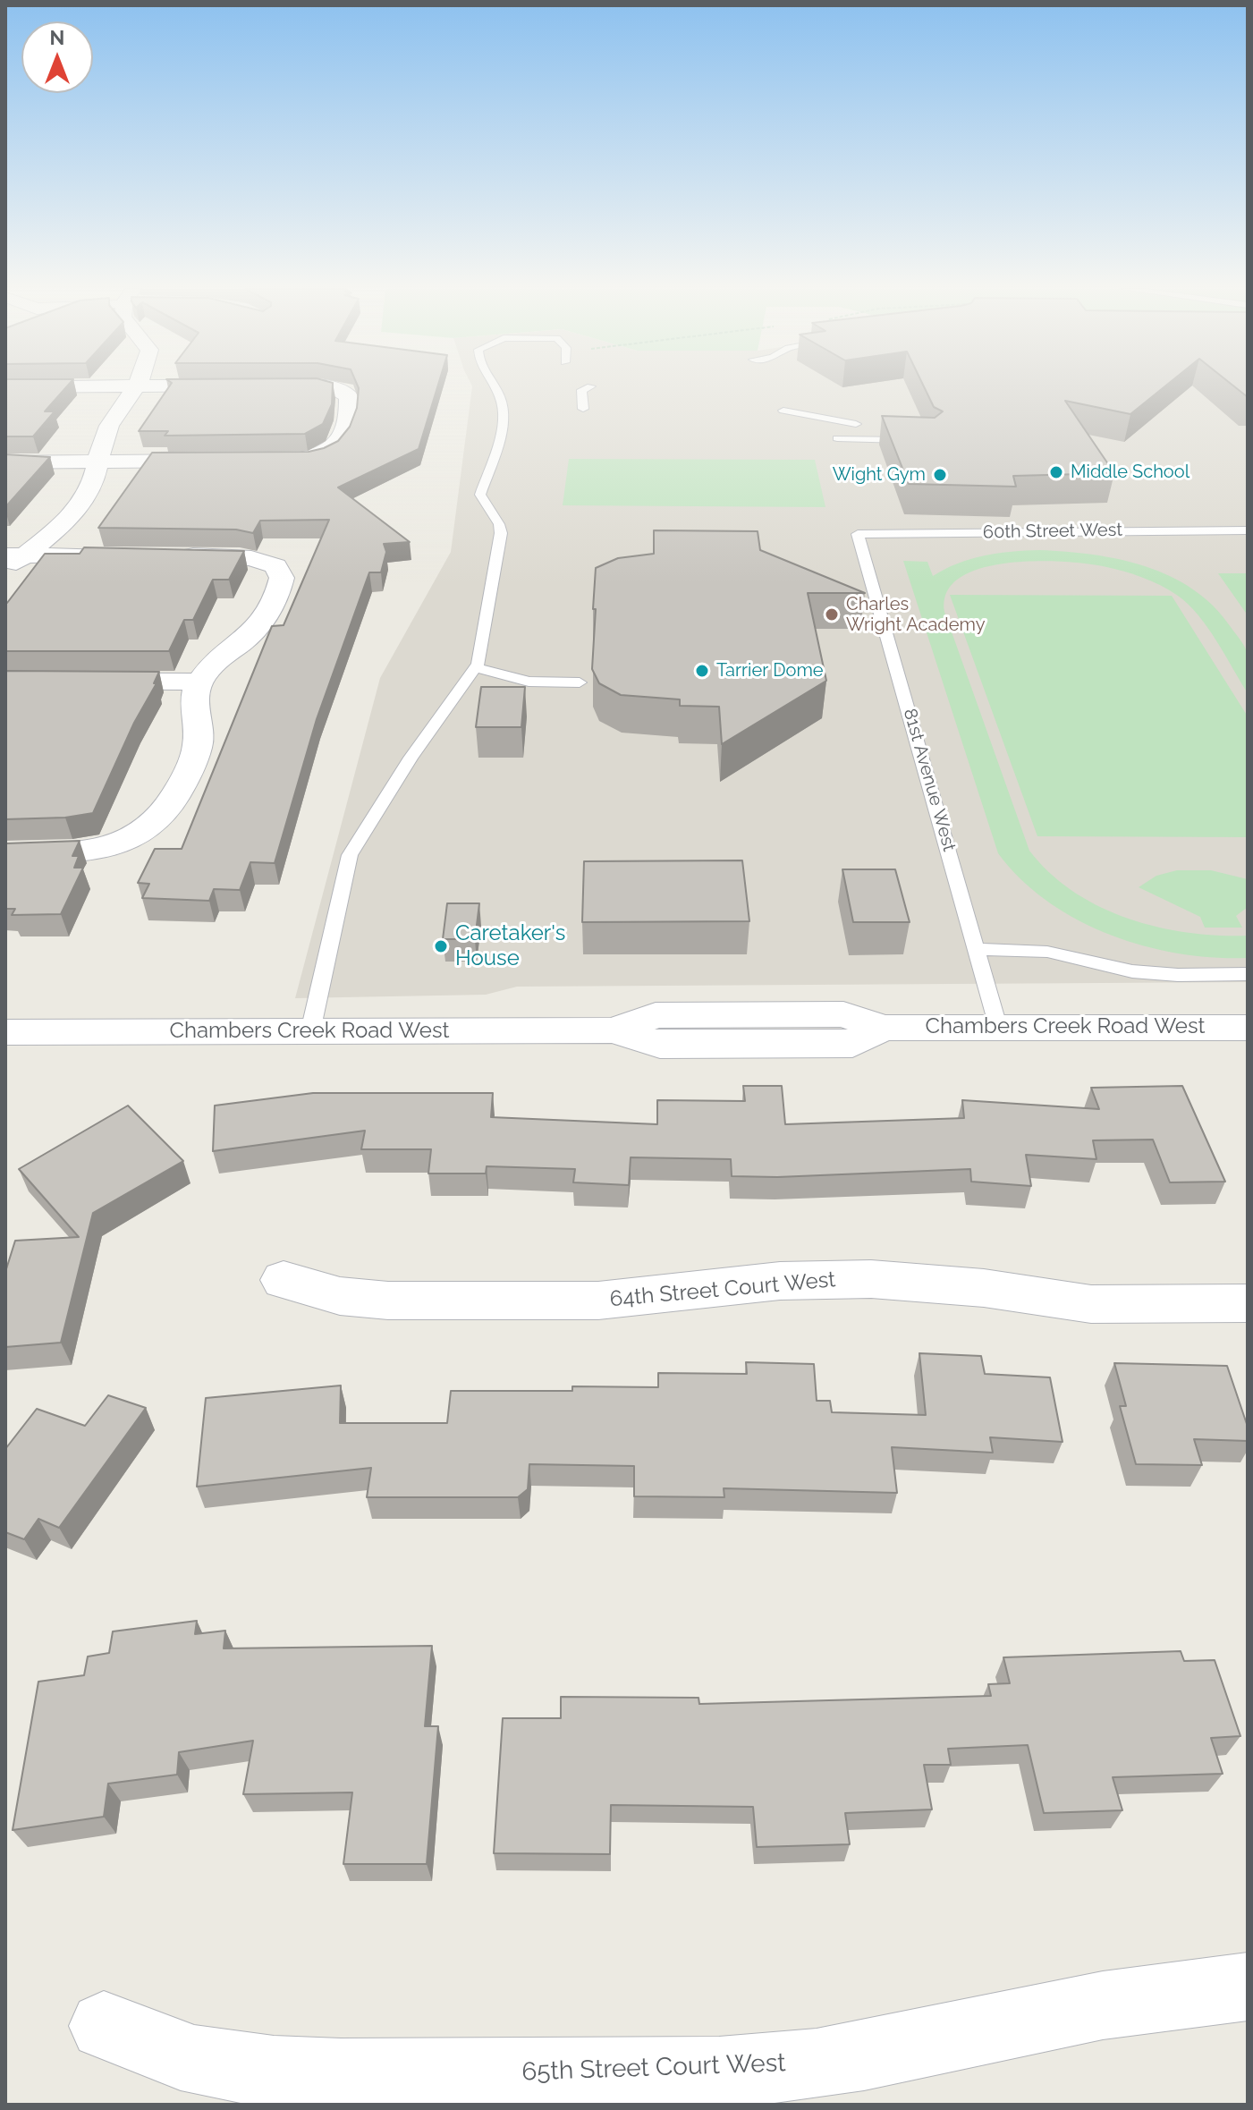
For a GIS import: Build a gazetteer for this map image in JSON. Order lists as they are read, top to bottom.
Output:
{
  "streets": {
    "street": ["Chambers Creek Road West", "64th Street Court West", "65th Street Court West"],
    "lane": ["60th Street West", "81st Avenue West"]
  },
  "crossings": [
    ["60th Street West", "81st Avenue West"],
    ["81st Avenue West", "Chambers Creek Road West"]
  ],
  "places": [
    "Middle School",
    "Wight Gym",
    "Charles Wright Academy",
    "Tarrier Dome",
    "Caretaker's House"
  ],
  "north": "top"
}
